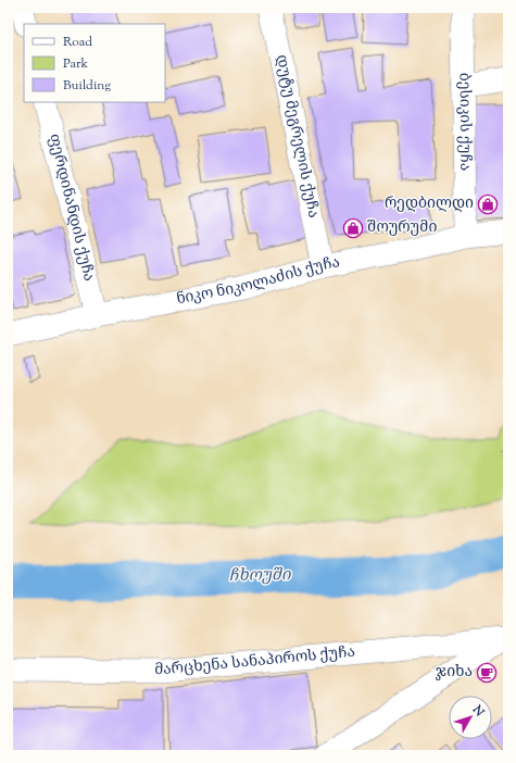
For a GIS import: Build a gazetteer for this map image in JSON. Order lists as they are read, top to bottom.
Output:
{
  "streets": {
    "street": [
      "ბესიკის ქუჩა",
      "დუტუ მეგრელის ქუჩა",
      "ფერდინანდის ქუჩა",
      "ნიკო ნიკოლაძის ქუჩა",
      "მარცხენა სანაპიროს ქუჩა"
    ]
  },
  "crossings": [
    ["ბესიკის ქუჩა", "ნიკო ნიკოლაძის ქუჩა"],
    ["დუტუ მეგრელის ქუჩა", "ნიკო ნიკოლაძის ქუჩა"],
    ["ფერდინანდის ქუჩა", "ნიკო ნიკოლაძის ქუჩა"]
  ],
  "water": ["ჩხოუში"],
  "places": {
    "shop": ["რედბილდი", "შოურუმი"],
    "cafe": ["ჯიხა"]
  },
  "legend": ["Road", "Park", "Building"],
  "north": "top right"
}
